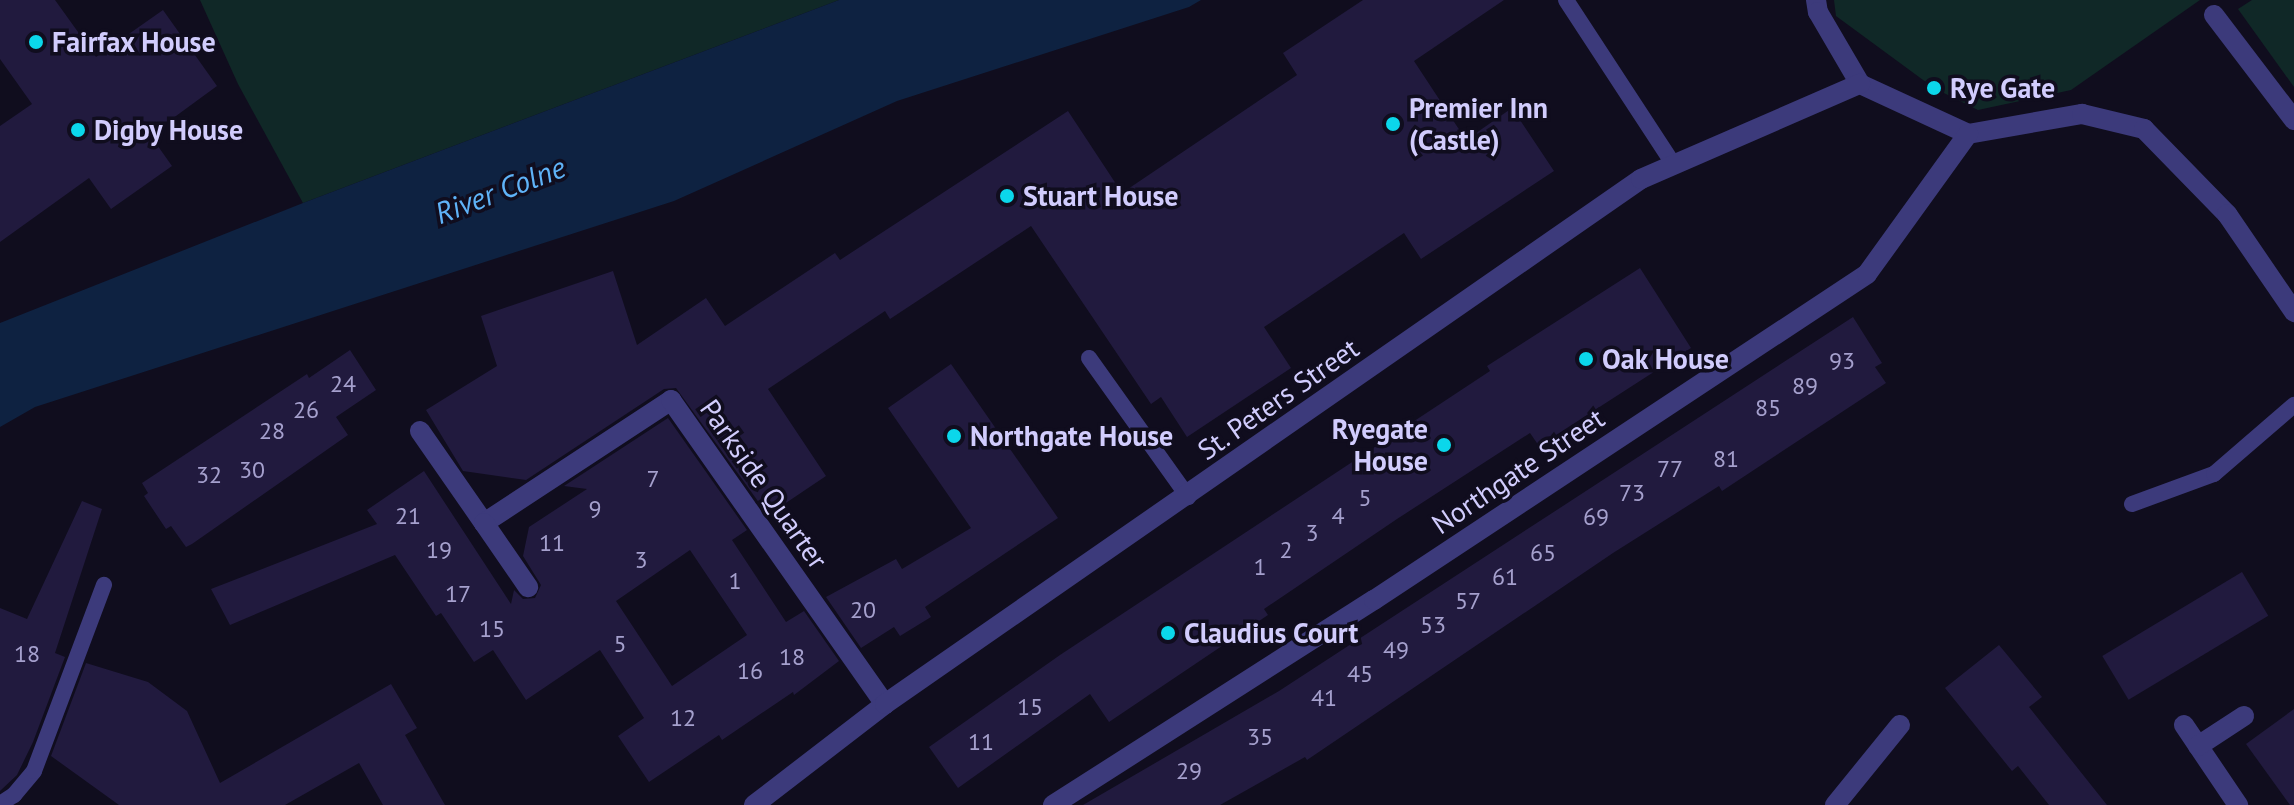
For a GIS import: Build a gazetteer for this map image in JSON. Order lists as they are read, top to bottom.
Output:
{
  "streets": {
    "street": ["St. Peters Street", "Northgate Street", "Parkside Quarter"]
  },
  "crossings": [
    ["St. Peters Street", "Parkside Quarter"]
  ],
  "water": ["River Colne"],
  "places": [
    "Fairfax House",
    "Rye Gate",
    "Premier Inn (Castle)",
    "Digby House",
    "Stuart House",
    "Oak House",
    "Northgate House",
    "Ryegate House",
    "Claudius Court"
  ],
  "house_numbers": [
    "93",
    "24",
    "89",
    "85",
    "26",
    "28",
    "81",
    "77",
    "30",
    "32",
    "7",
    "73",
    "5",
    "9",
    "21",
    "4",
    "69",
    "3",
    "11",
    "19",
    "2",
    "65",
    "3",
    "1",
    "61",
    "1",
    "17",
    "57",
    "20",
    "53",
    "15",
    "5",
    "49",
    "18",
    "18",
    "16",
    "45",
    "41",
    "15",
    "12",
    "35",
    "11",
    "29"
  ]
}
